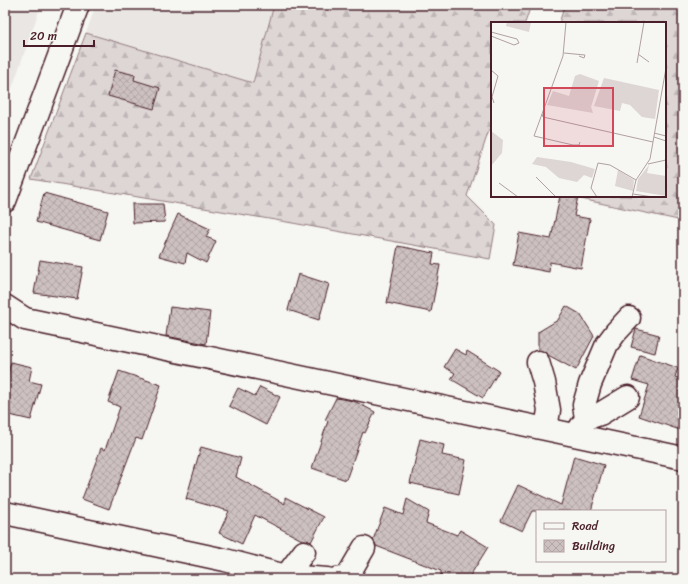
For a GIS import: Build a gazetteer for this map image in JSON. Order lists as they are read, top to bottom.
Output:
{
  "legend": ["Road", "Building"],
  "scale_bar": "20 m"
}
